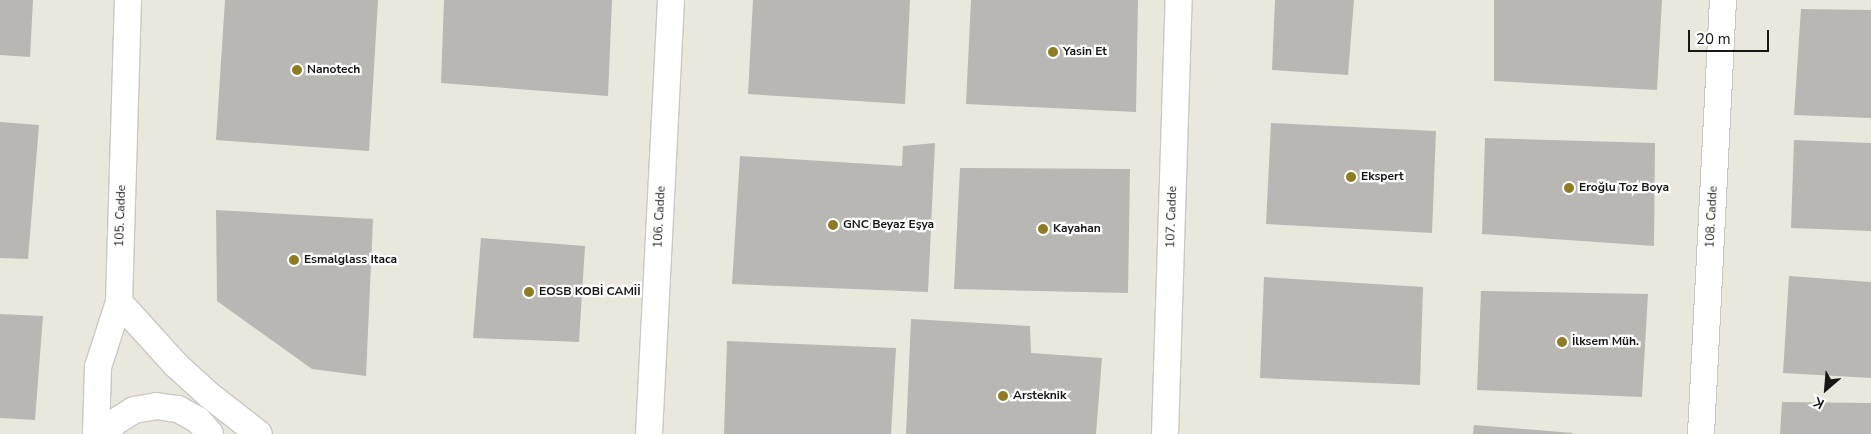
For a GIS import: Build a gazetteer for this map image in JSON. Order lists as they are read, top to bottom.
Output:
{
  "streets": {
    "street": [
      "105. Cadde",
      "106. Cadde",
      "107. Cadde",
      "108. Cadde"
    ]
  },
  "places": [
    "Yasin Et",
    "Nanotech",
    "Ekspert",
    "Eroğlu Toz Boya",
    "GNC Beyaz Eşya",
    "Kayahan",
    "Esmalglass Itaca",
    "EOSB KOBİ CAMİİ",
    "İlksem Müh.",
    "Arsteknik"
  ],
  "scale_bar": "20 m",
  "north": "bottom left"
}
